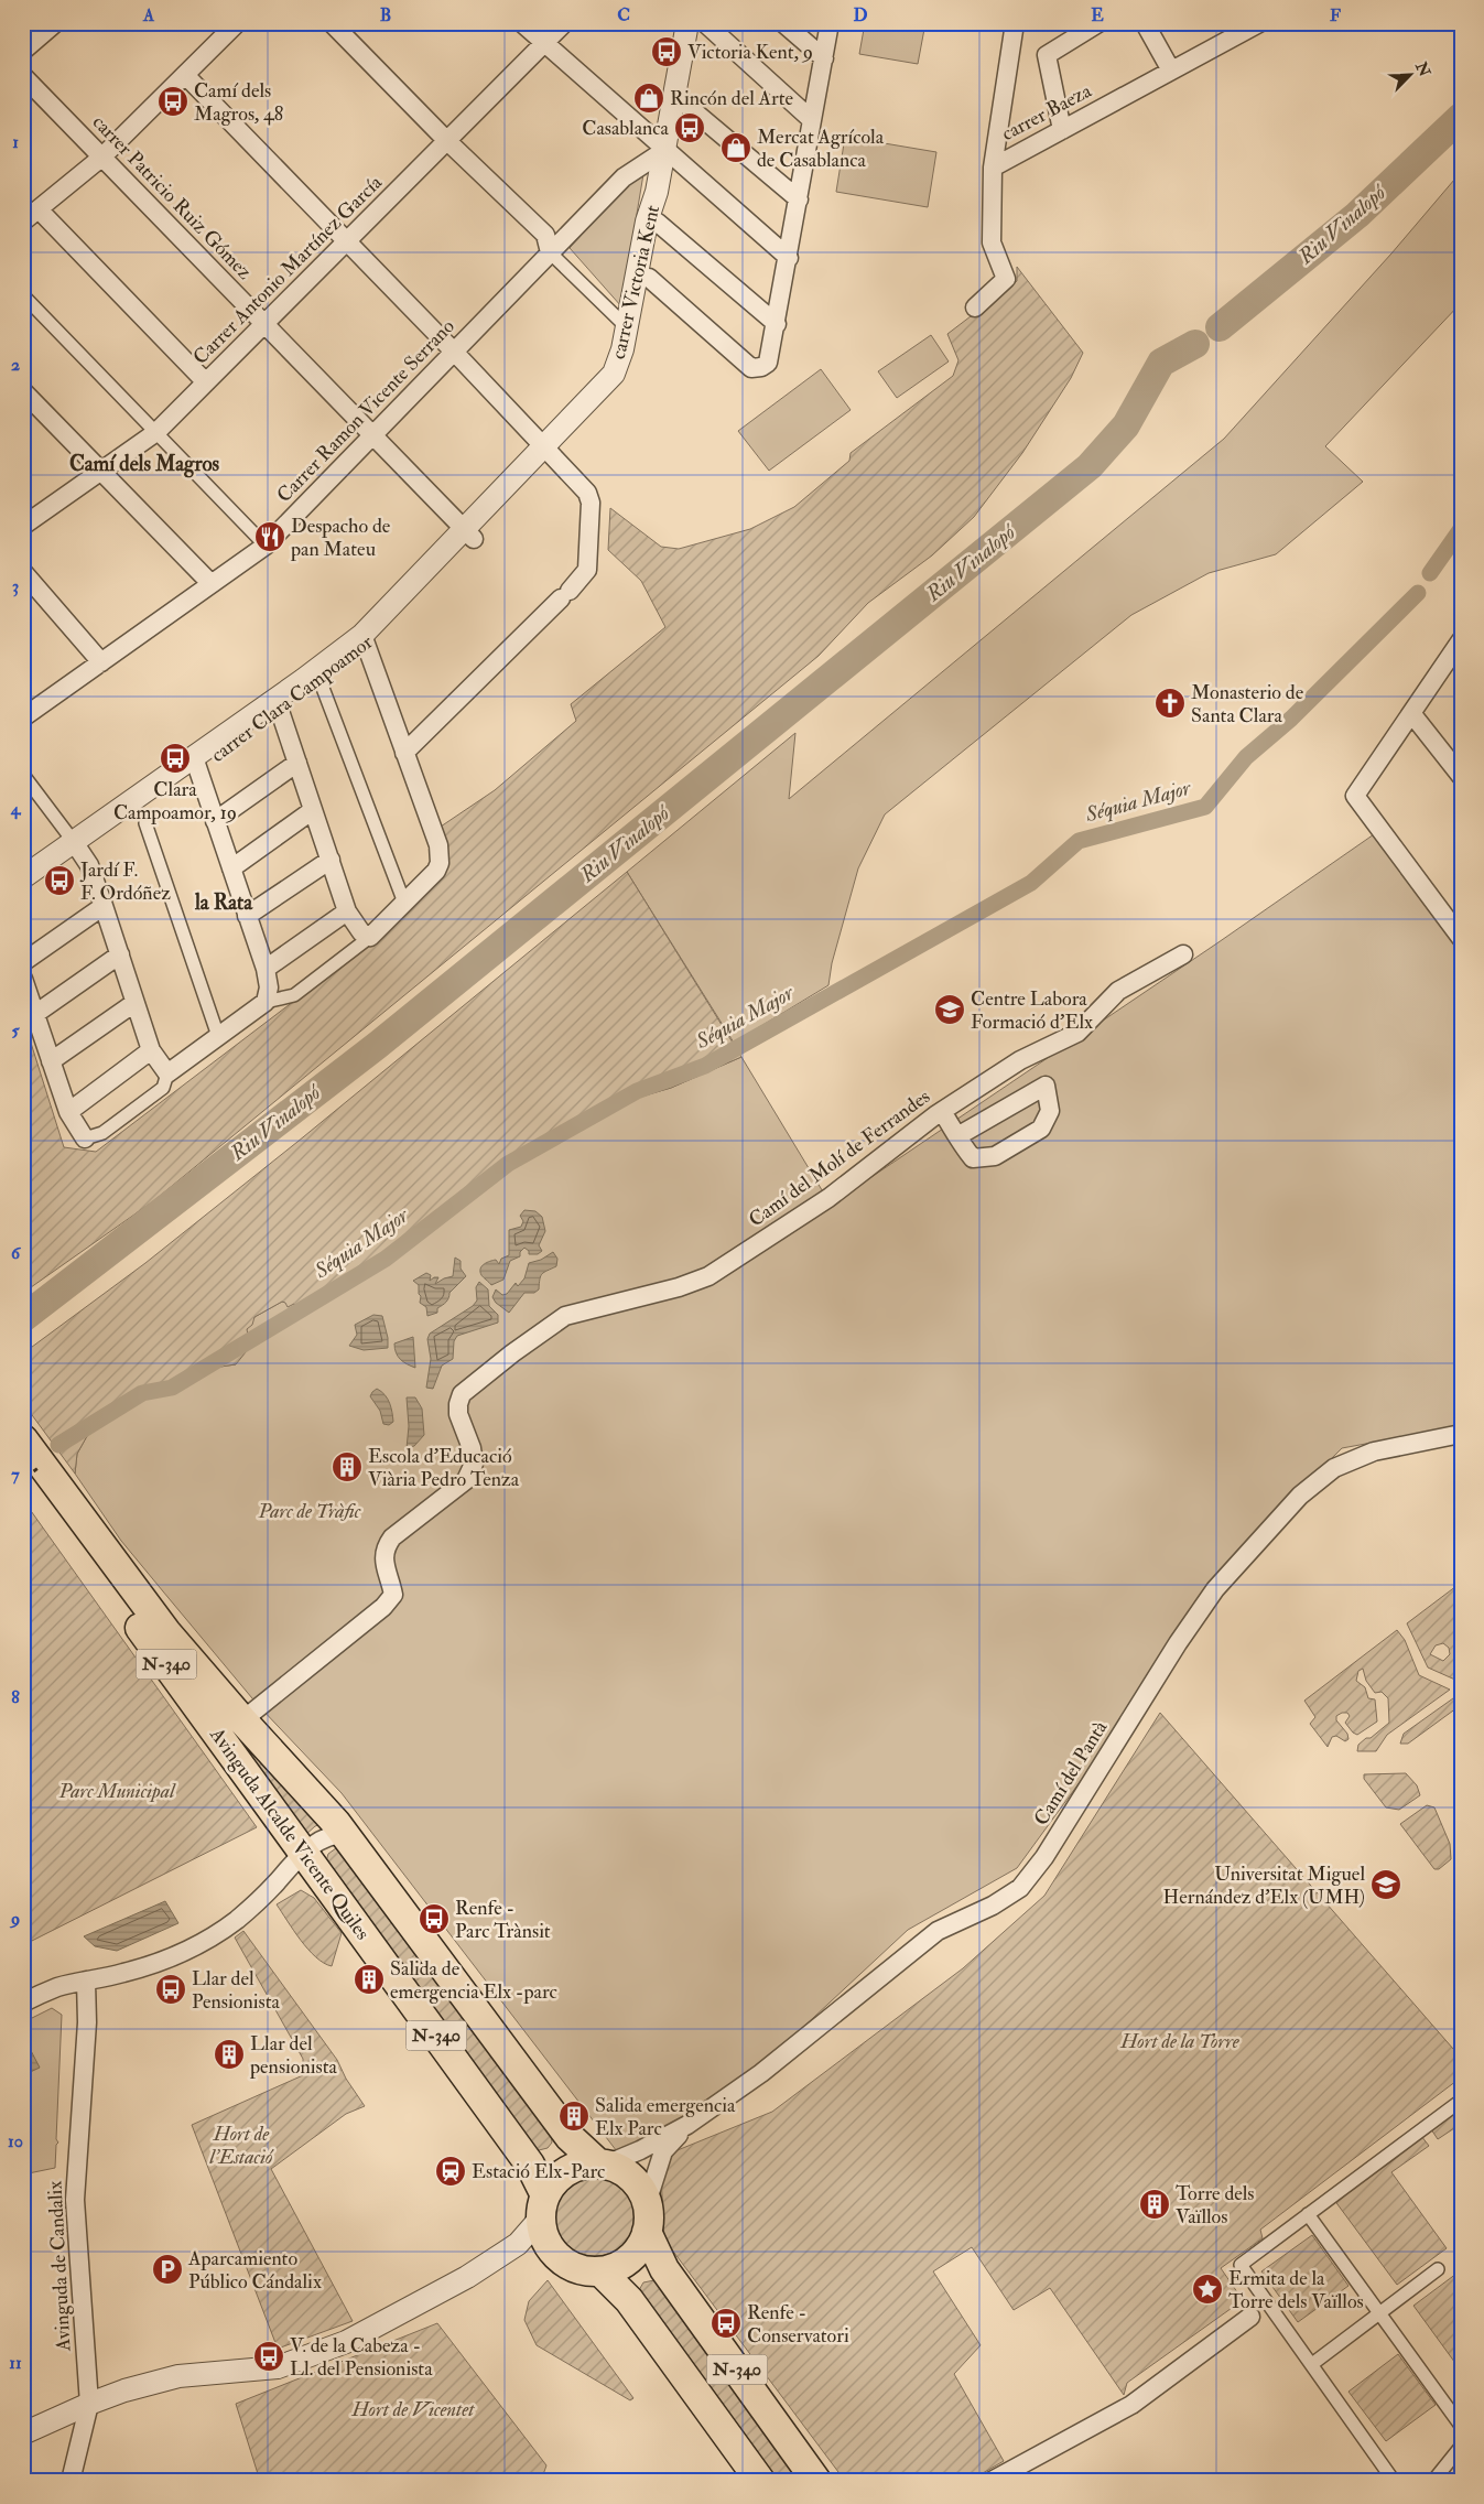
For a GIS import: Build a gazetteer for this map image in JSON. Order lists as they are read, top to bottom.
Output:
{
  "streets": {
    "highway": ["N-340", "Avinguda Alcalde Vicente Quiles"],
    "street": [
      "carrer Baeza",
      "carrer Patricio Ruiz Gómez",
      "Carrer Antonio Martínez García",
      "carrer Victoria Kent",
      "Carrer Ramon Vicente Serrano",
      "carrer Clara Campoamor",
      "Camí del Molí de Ferrandes",
      "Camí del Pantà",
      "Avinguda de Candalix"
    ]
  },
  "crossings": [
    ["carrer Patricio Ruiz Gómez", "Carrer Antonio Martínez García"],
    ["carrer Patricio Ruiz Gómez", "Carrer Ramon Vicente Serrano"],
    ["carrer Patricio Ruiz Gómez", "carrer Clara Campoamor"],
    ["carrer Victoria Kent", "Carrer Ramon Vicente Serrano"],
    ["carrer Victoria Kent", "carrer Clara Campoamor"],
    ["Camí del Molí de Ferrandes", "Avinguda Alcalde Vicente Quiles"],
    ["N-340", "Camí del Pantà"],
    ["N-340", "Avinguda Alcalde Vicente Quiles"],
    ["Camí del Pantà", "Avinguda Alcalde Vicente Quiles"],
    ["Avinguda Alcalde Vicente Quiles", "Avinguda de Candalix"]
  ],
  "districts": ["Camí dels Magros", "la Rata"],
  "water": ["Riu Vinalopó", "Séquia Major"],
  "parks": [
    "Parc de Tràfic",
    "Parc Municipal",
    "Hort de la Torre",
    "Hort de l'Estació",
    "Hort de Vicentet"
  ],
  "places": {
    "bus stop": [
      "Victoria Kent, 9",
      "Camí dels Magros, 48",
      "Casablanca",
      "Clara Campoamor, 19",
      "Jardí F. F. Ordóñez",
      "Renfe - Parc Trànsit",
      "Llar del Pensionista",
      "Renfe - Conservatori",
      "V. de la Cabeza - Ll. del Pensionista"
    ],
    "shop": ["Rincón del Arte", "Mercat Agrícola de Casablanca"],
    "restaurant": ["Despacho de pan Mateu"],
    "church": ["Monasterio de Santa Clara"],
    "school or university": ["Centre Labora Formació d'Elx", "Universitat Miguel Hernández d'Elx (UMH)"],
    "building": [
      "Escola d'Educació Viària Pedro Tenza",
      "Salida de emergencia Elx -parc",
      "Llar del pensionista",
      "Salida emergencia Elx Parc",
      "Torre dels Vaïllos"
    ],
    "station": ["Estació Elx-Parc"],
    "parking": ["Aparcamiento Público Cándalix"],
    "place": ["Ermita de la Torre dels Vaïllos"]
  },
  "north": "top right",
  "grid": {
    "columns": [
      "A",
      "B",
      "C",
      "D",
      "E",
      "F"
    ],
    "rows": [
      "1",
      "2",
      "3",
      "4",
      "5",
      "6",
      "7",
      "8",
      "9",
      "10",
      "11"
    ]
  }
}
